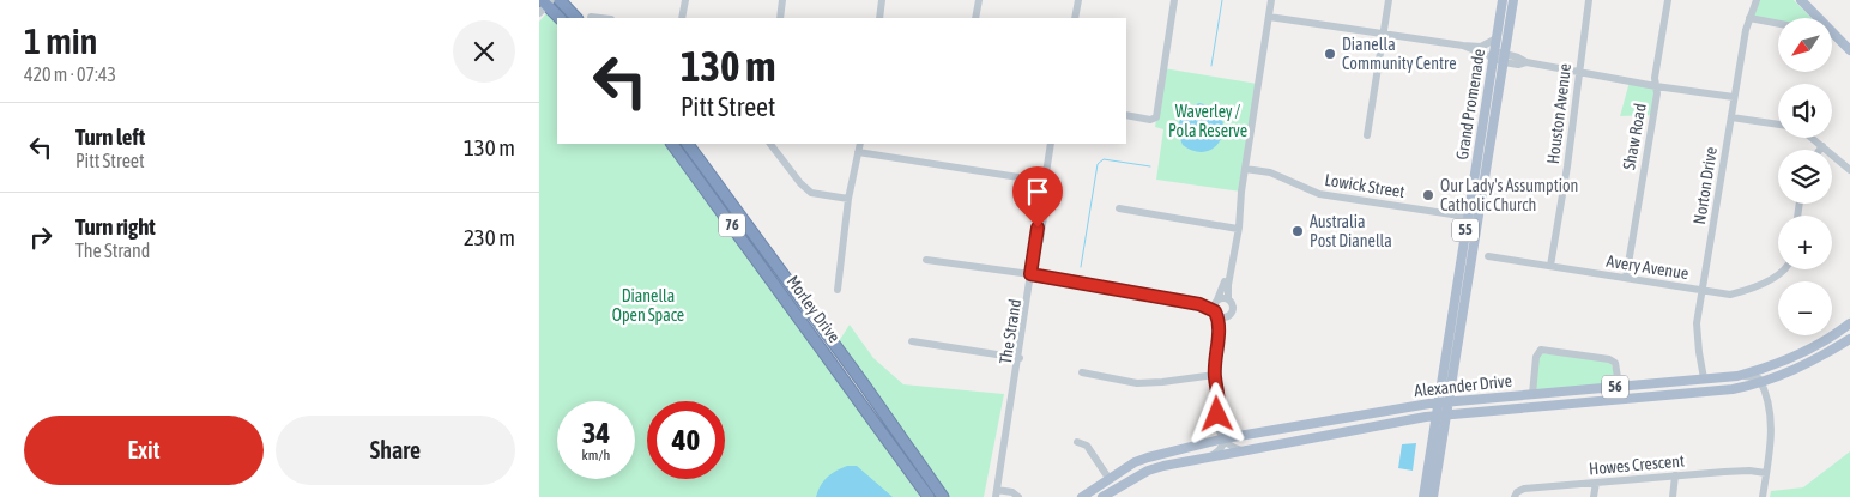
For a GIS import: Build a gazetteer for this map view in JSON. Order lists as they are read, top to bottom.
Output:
{
  "streets": {
    "highway": ["76", "Morley Drive"],
    "main road": [
      "Grand Promenade",
      "55",
      "Alexander Drive",
      "56"
    ],
    "street": [
      "Houston Avenue",
      "Shaw Road",
      "Lowick Street",
      "Norton Drive",
      "Avery Avenue",
      "The Strand",
      "Howes Crescent"
    ]
  },
  "crossings": [
    ["Grand Promenade", "Lowick Street"],
    ["Grand Promenade", "Alexander Drive"],
    ["Houston Avenue", "Avery Avenue"],
    ["Shaw Road", "Avery Avenue"],
    ["Norton Drive", "Avery Avenue"],
    ["Norton Drive", "Alexander Drive"]
  ],
  "parks": ["Waverley / Pola Reserve", "Dianella Open Space"],
  "places": ["Dianella Community Centre", "Our Lady's Assumption Catholic Church", "Australia Post Dianella"],
  "north": "bottom left",
  "page": {
    "heading": ["1 min", "420 m · 07:43"],
    "map_buttons": ["+", "−"],
    "turn": ["130 m", "Pitt Street"],
    "list": [
      {
        "name": "Turn left",
        "note": "Pitt Street",
        "value": "130 m"
      },
      {
        "name": "Turn right",
        "note": "The Strand",
        "value": "230 m"
      }
    ],
    "speed": "34 km/h",
    "limit": "40",
    "buttons": ["Exit", "Share"]
  }
}
